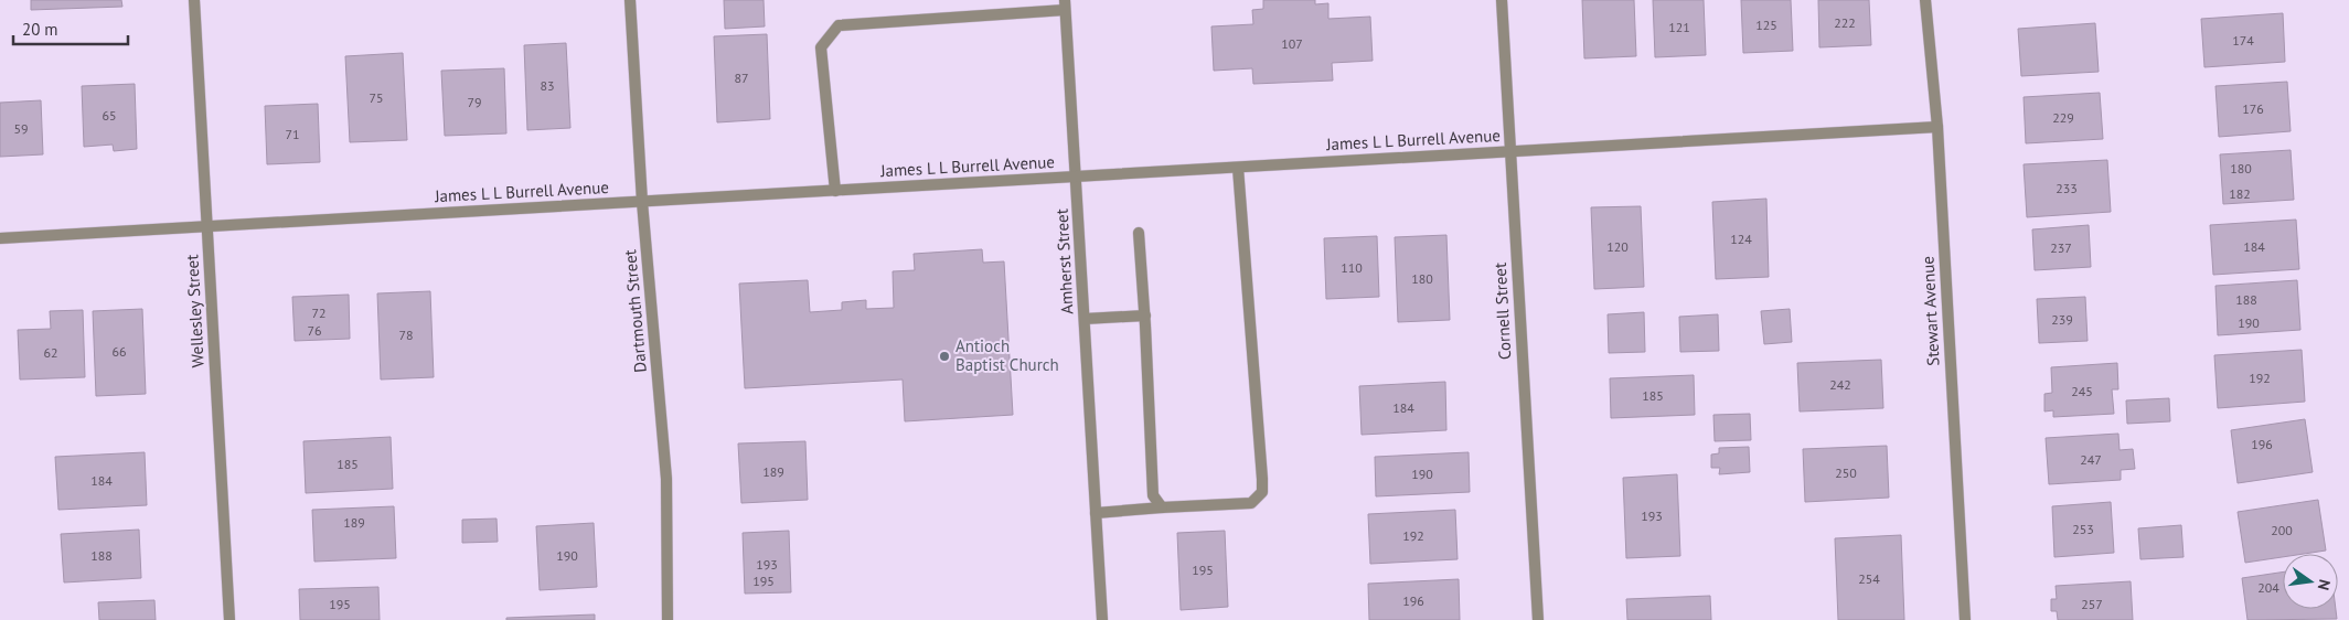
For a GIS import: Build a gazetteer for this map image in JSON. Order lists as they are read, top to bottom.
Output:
{
  "streets": {
    "street": [
      "James L L Burrell Avenue",
      "Amherst Street",
      "Wellesley Street",
      "Dartmouth Street",
      "Cornell Street",
      "Stewart Avenue"
    ]
  },
  "crossings": [
    ["James L L Burrell Avenue", "Amherst Street"],
    ["James L L Burrell Avenue", "Wellesley Street"],
    ["James L L Burrell Avenue", "Dartmouth Street"],
    ["James L L Burrell Avenue", "Cornell Street"],
    ["James L L Burrell Avenue", "Stewart Avenue"]
  ],
  "places": ["Antioch Baptist Church"],
  "house_numbers": [
    "222",
    "125",
    "121",
    "174",
    "107",
    "87",
    "83",
    "75",
    "79",
    "176",
    "65",
    "229",
    "59",
    "71",
    "180",
    "233",
    "182",
    "124",
    "120",
    "184",
    "237",
    "110",
    "180",
    "188",
    "72",
    "239",
    "190",
    "76",
    "78",
    "66",
    "62",
    "192",
    "242",
    "245",
    "185",
    "184",
    "196",
    "247",
    "185",
    "189",
    "250",
    "190",
    "184",
    "193",
    "189",
    "253",
    "200",
    "192",
    "188",
    "190",
    "193",
    "195",
    "254",
    "195",
    "204",
    "196",
    "195",
    "257"
  ],
  "scale_bar": "20 m",
  "north": "right"
}
